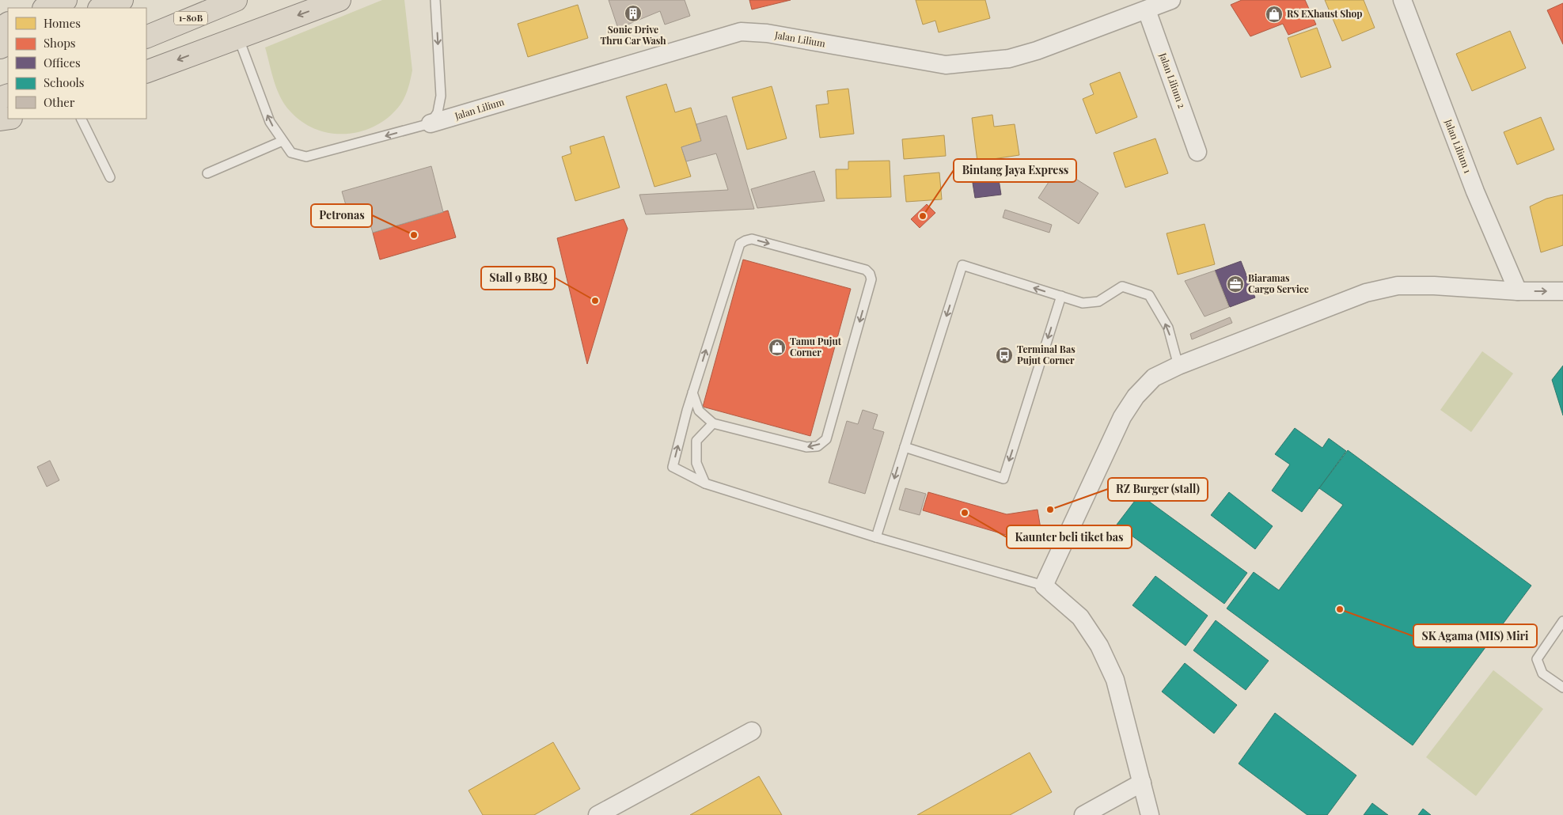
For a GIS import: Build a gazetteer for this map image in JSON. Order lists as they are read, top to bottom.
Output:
{
  "streets": {
    "highway": ["1-80B"],
    "street": ["Jalan Lilium", "Jalan Lilium 2", "Jalan Lilium 1"]
  },
  "crossings": [
    ["Jalan Lilium", "Jalan Lilium 2"]
  ],
  "places": {
    "building": ["Sonic Drive Thru Car Wash"],
    "shop": ["RS EXhaust Shop", "Tamu Pujut Corner"],
    "other": [
      "Bintang Jaya Express",
      "Petronas",
      "Stall 9 BBQ",
      "RZ Burger (stall)",
      "Kaunter beli tiket bas",
      "SK Agama (MIS) Miri"
    ],
    "office": ["Biaramas Cargo Service"],
    "bus stop": ["Terminal Bas Pujut Corner"]
  },
  "legend": [
    "Homes",
    "Shops",
    "Offices",
    "Schools",
    "Other"
  ]
}
